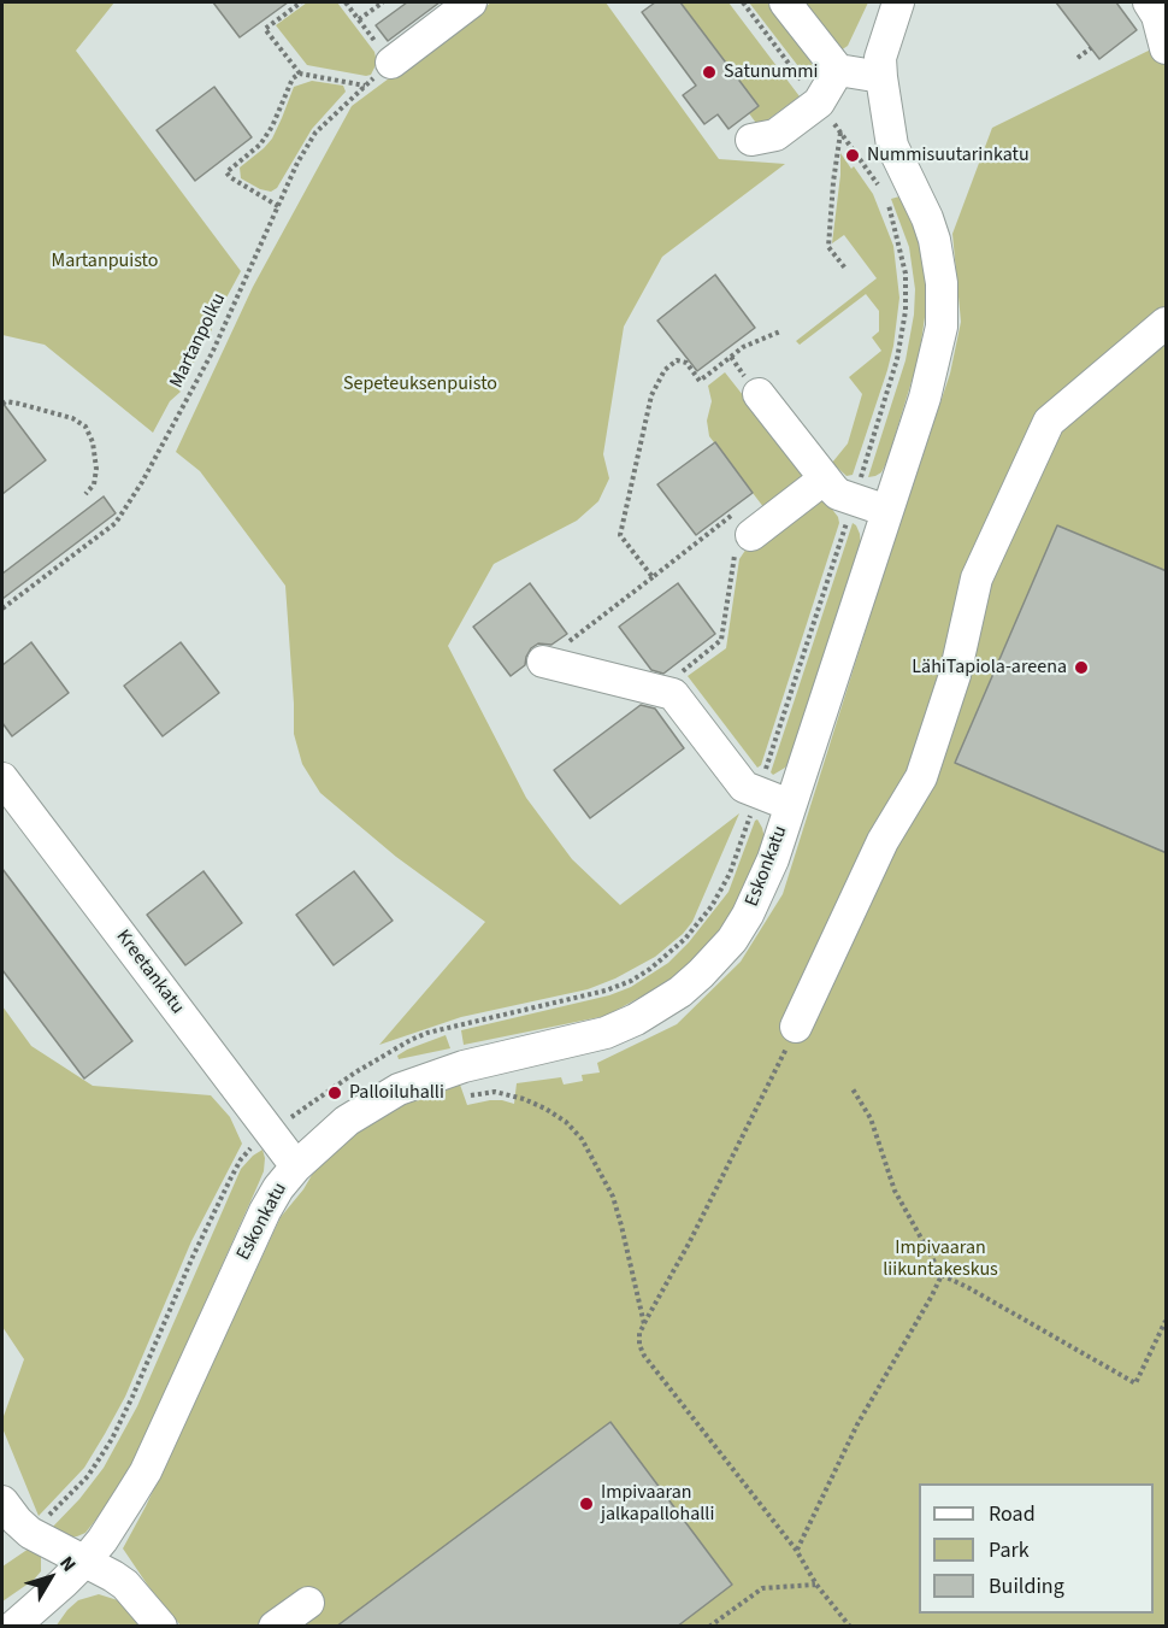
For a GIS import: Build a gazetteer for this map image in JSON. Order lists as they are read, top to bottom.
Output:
{
  "streets": {
    "street": ["Eskonkatu", "Kreetankatu"],
    "path": ["Martanpolku"]
  },
  "crossings": [
    ["Eskonkatu", "Kreetankatu"]
  ],
  "parks": ["Martanpuisto", "Sepeteuksenpuisto", "Impivaaran liikuntakeskus"],
  "places": [
    "Satunummi",
    "Nummisuutarinkatu",
    "LähiTapiola-areena",
    "Palloiluhalli",
    "Impivaaran jalkapallohalli"
  ],
  "legend": ["Road", "Park", "Building"],
  "north": "top right"
}
